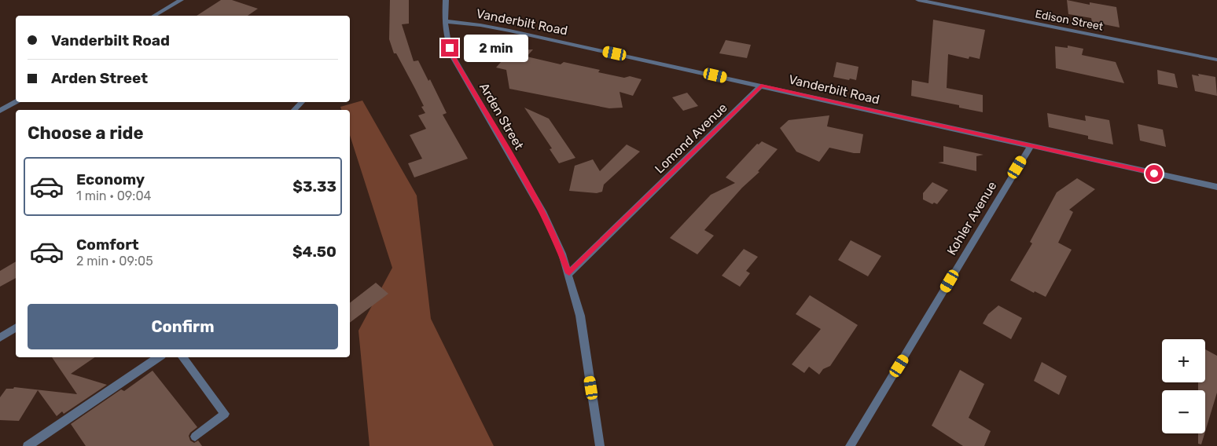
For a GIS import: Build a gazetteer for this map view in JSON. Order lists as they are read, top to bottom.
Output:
{
  "streets": {
    "street": [
      "Edison Street",
      "Vanderbilt Road",
      "Arden Street",
      "Lomond Avenue",
      "Kohler Avenue"
    ]
  },
  "crossings": [
    ["Vanderbilt Road", "Arden Street"],
    ["Vanderbilt Road", "Lomond Avenue"],
    ["Vanderbilt Road", "Kohler Avenue"],
    ["Arden Street", "Lomond Avenue"]
  ],
  "page": {
    "banner": ["Vanderbilt Road", "Arden Street"],
    "bubble": "2 min",
    "heading": "Choose a ride",
    "list": [
      {
        "name": "Economy",
        "note": "1 min · 09:04",
        "value": "$3.33"
      },
      {
        "name": "Comfort",
        "note": "2 min · 09:05",
        "value": "$4.50"
      }
    ],
    "buttons": "Confirm",
    "map_buttons": ["+", "−"]
  }
}
